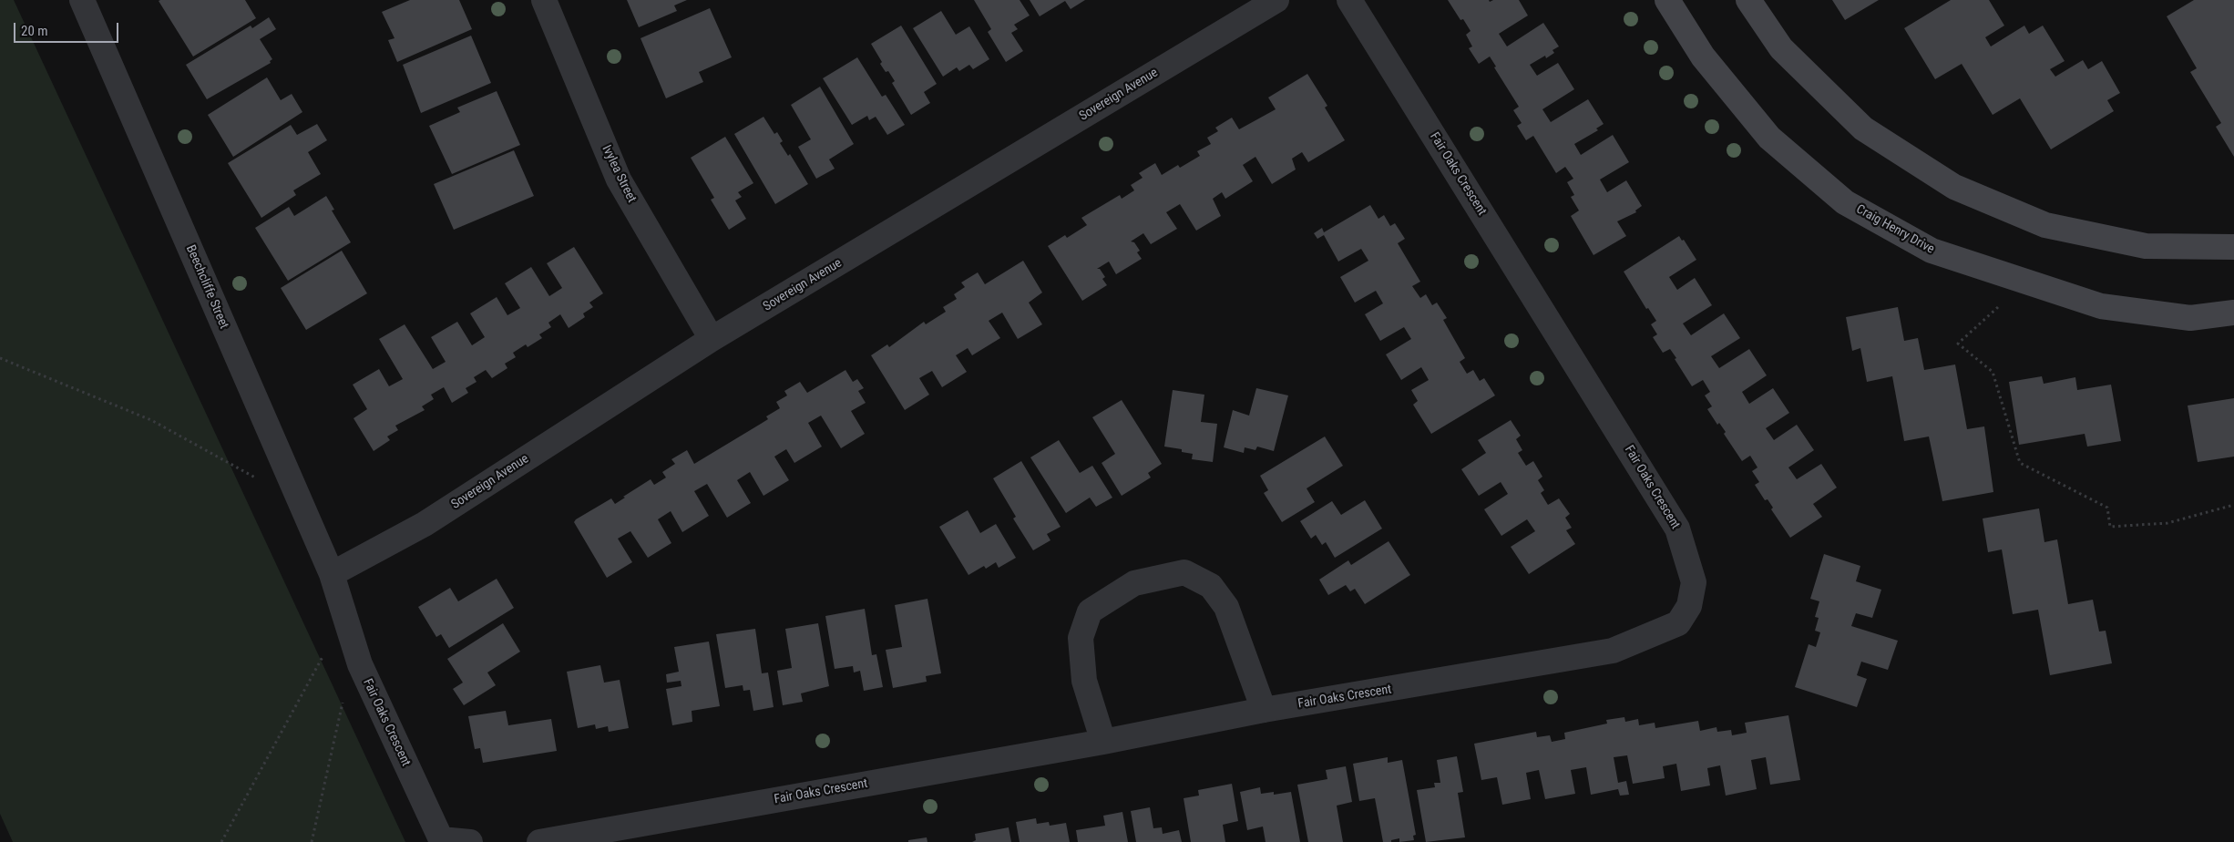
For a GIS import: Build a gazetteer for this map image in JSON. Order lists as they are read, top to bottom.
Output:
{
  "streets": {
    "street": [
      "Sovereign Avenue",
      "Ivylea Street",
      "Fair Oaks Crescent",
      "Craig Henry Drive",
      "Beechcliffe Street"
    ]
  },
  "crossings": [
    ["Sovereign Avenue", "Ivylea Street"],
    ["Sovereign Avenue", "Fair Oaks Crescent"],
    ["Sovereign Avenue", "Beechcliffe Street"],
    ["Fair Oaks Crescent", "Beechcliffe Street"]
  ],
  "scale_bar": "20 m"
}
